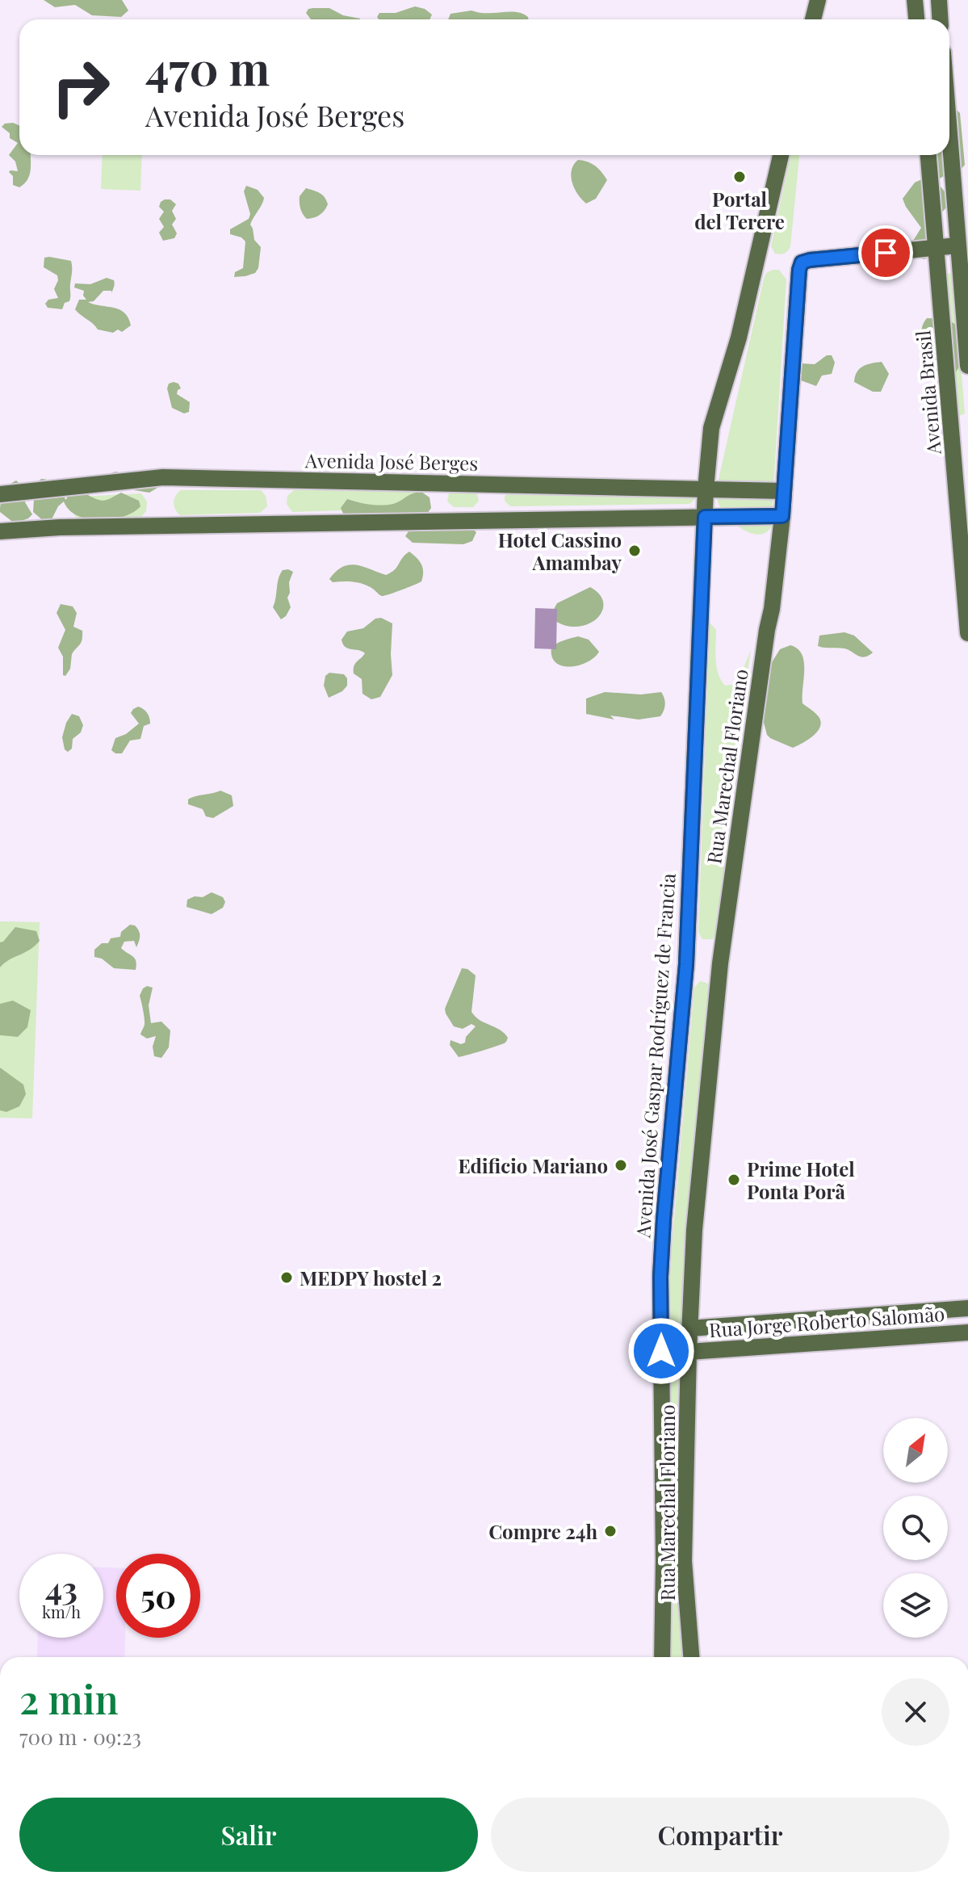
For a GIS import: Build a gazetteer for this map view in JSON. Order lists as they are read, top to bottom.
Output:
{
  "streets": {
    "main road": [
      "Avenida Brasil",
      "Avenida José Berges",
      "Rua Marechal Floriano",
      "Avenida José Gaspar Rodríguez de Francia",
      "Rua Jorge Roberto Salomão"
    ]
  },
  "crossings": [
    ["Avenida Brasil", "Rua Marechal Floriano"],
    ["Avenida José Berges", "Rua Marechal Floriano"],
    ["Avenida José Berges", "Avenida José Gaspar Rodríguez de Francia"],
    ["Rua Marechal Floriano", "Rua Jorge Roberto Salomão"]
  ],
  "places": [
    "Portal del Terere",
    "Hotel Cassino Amambay",
    "Edificio Mariano",
    "Prime Hotel Ponta Porã",
    "MEDPY hostel 2",
    "Compre 24h"
  ],
  "north": "top right",
  "page": {
    "turn": ["470 m", "Avenida José Berges"],
    "speed": "43 km/h",
    "limit": "50",
    "heading": ["2 min", "700 m · 09:23"],
    "buttons": ["Salir", "Compartir"]
  }
}
